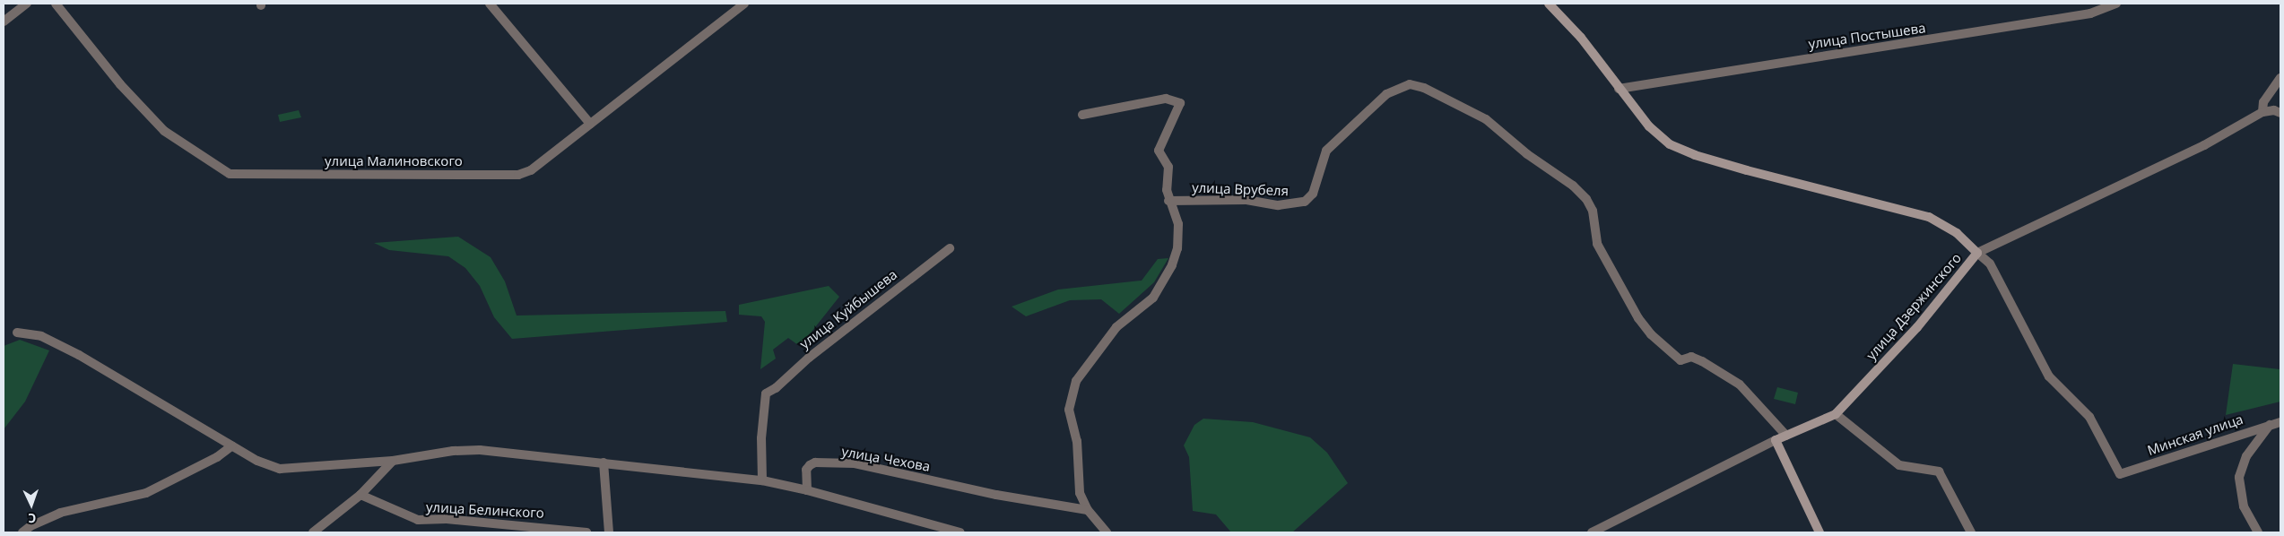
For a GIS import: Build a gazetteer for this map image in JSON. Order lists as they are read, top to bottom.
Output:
{
  "streets": {
    "main road": ["улица Дзержинского"],
    "street": [
      "улица Постышева",
      "улица Малиновского",
      "улица Врубеля",
      "улица Куйбышева",
      "Минская улица",
      "улица Чехова",
      "улица Белинского"
    ]
  },
  "crossings": [
    ["улица Врубеля", "улица Дзержинского"],
    ["улица Дзержинского", "Минская улица"]
  ],
  "north": "bottom"
}
